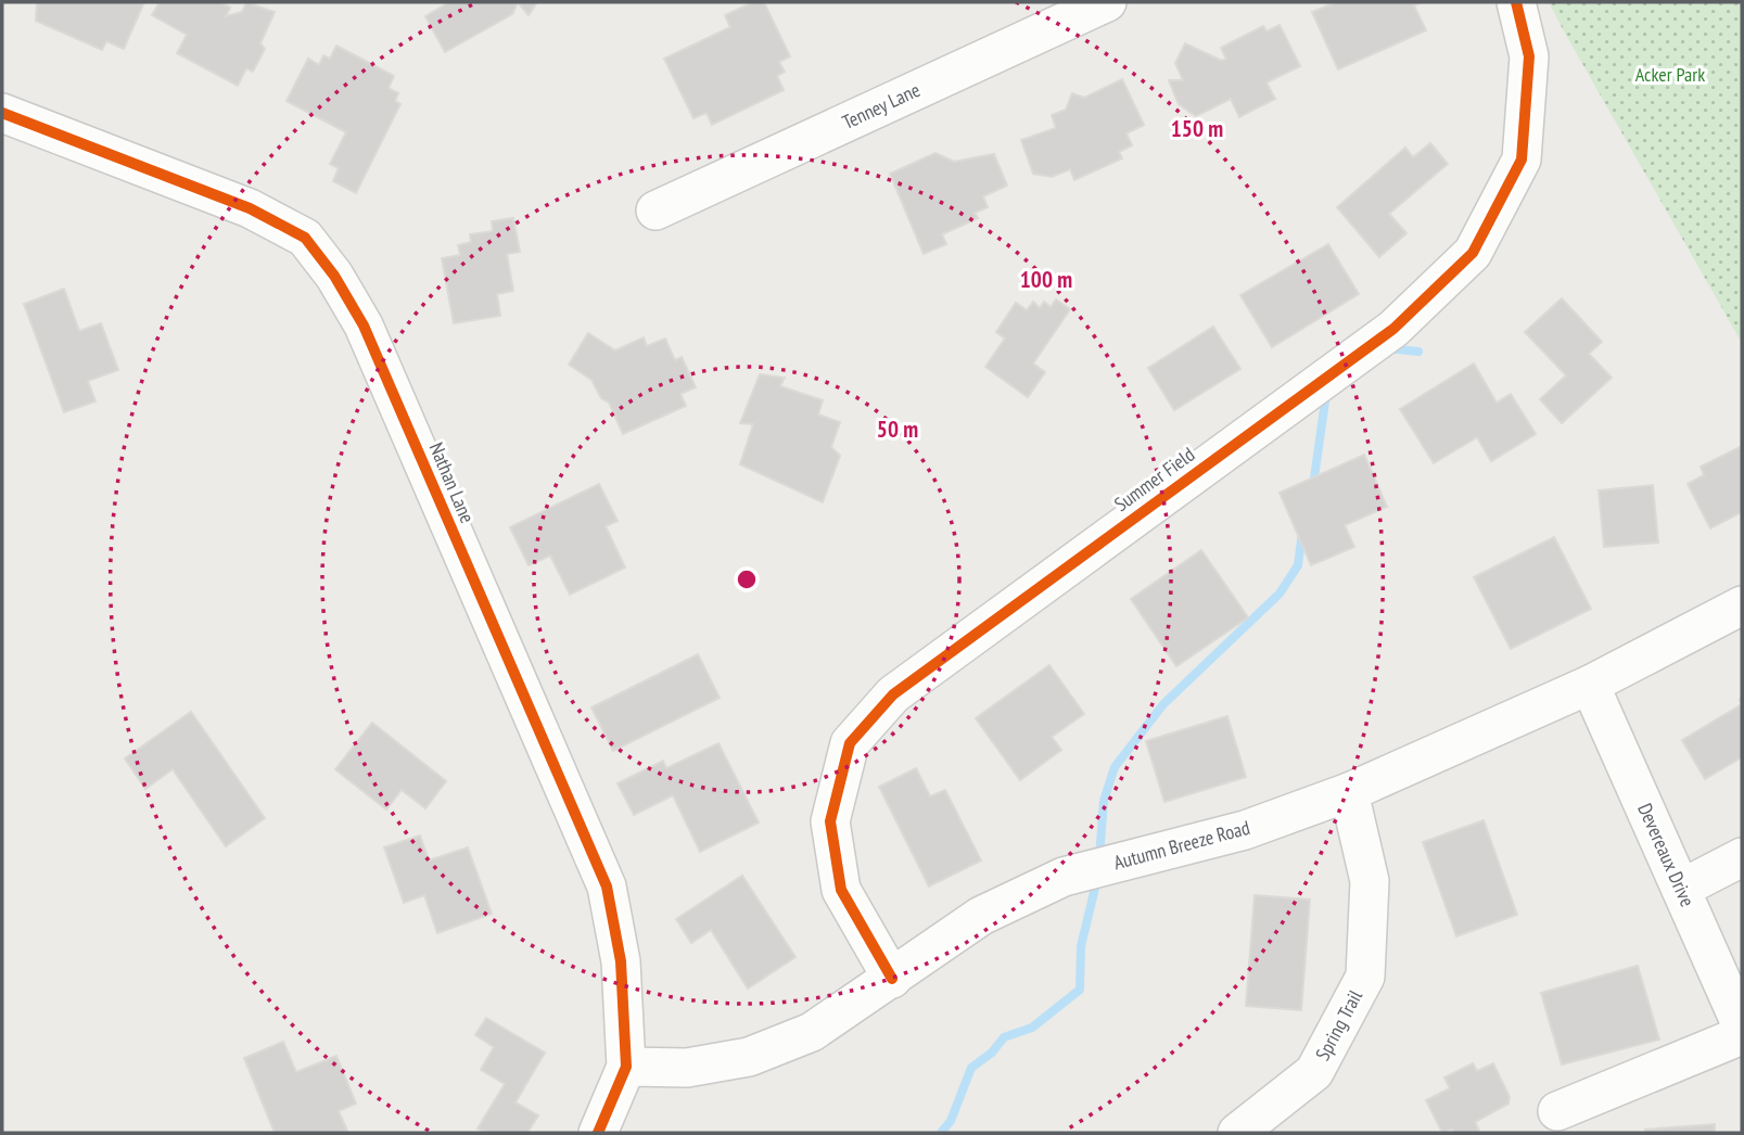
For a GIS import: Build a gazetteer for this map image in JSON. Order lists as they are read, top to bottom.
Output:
{
  "streets": {
    "street": [
      "Tenney Lane",
      "Summer Field",
      "Nathan Lane",
      "Autumn Breeze Road",
      "Devereaux Drive",
      "Spring Trail"
    ]
  },
  "crossings": [
    ["Summer Field", "Autumn Breeze Road"],
    ["Nathan Lane", "Autumn Breeze Road"],
    ["Autumn Breeze Road", "Devereaux Drive"],
    ["Autumn Breeze Road", "Spring Trail"]
  ],
  "parks": ["Acker Park"],
  "rings": ["150 m", "100 m", "50 m"]
}
